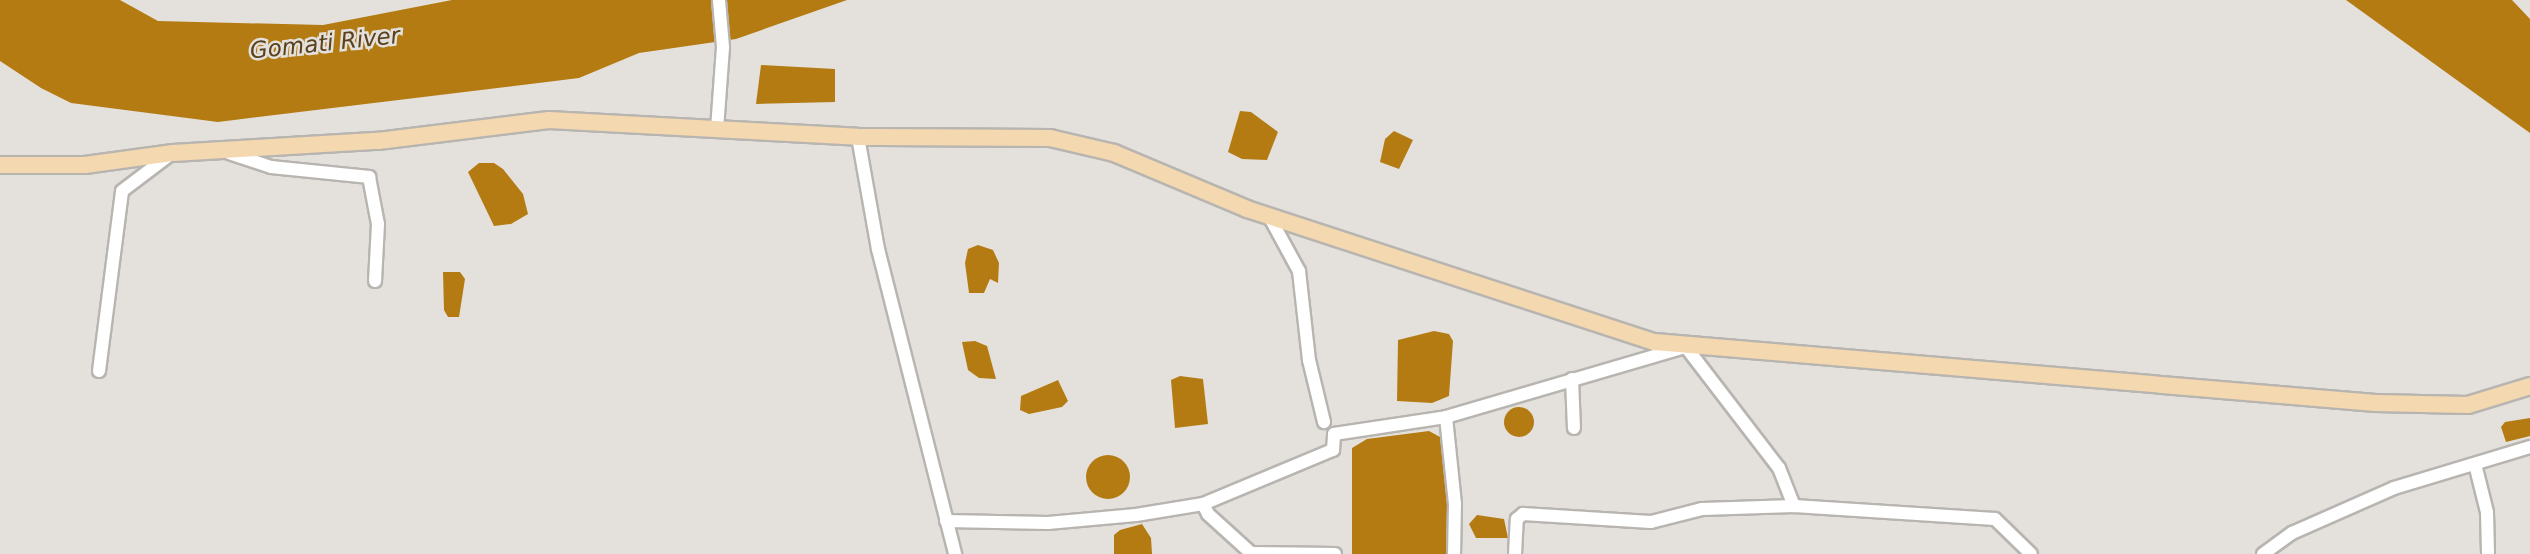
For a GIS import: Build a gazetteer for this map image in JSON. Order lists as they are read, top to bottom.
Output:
{
  "water": ["Gomati River"]
}
